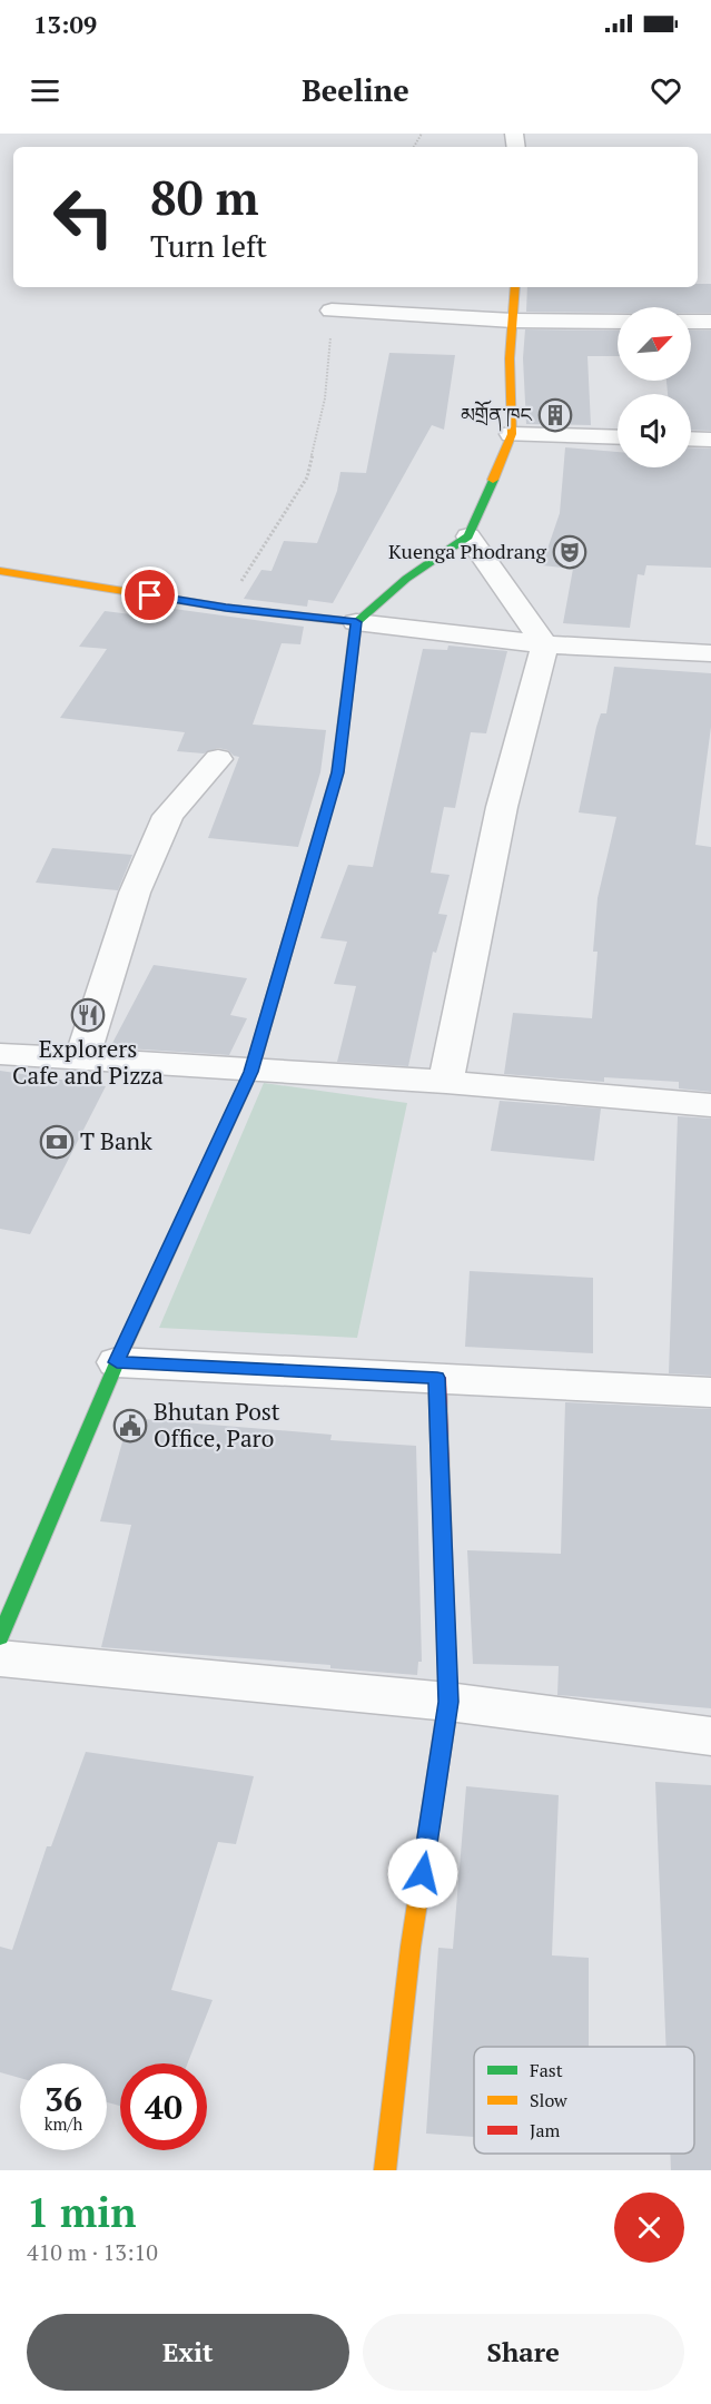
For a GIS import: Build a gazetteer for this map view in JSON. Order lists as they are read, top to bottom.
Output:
{
  "places": {
    "building": ["མགྲོན་ཁང"],
    "theatre": ["Kuenga Phodrang"],
    "restaurant": ["Explorers Cafe and Pizza"],
    "bank": ["T Bank"],
    "public building": ["Bhutan Post Office, Paro"]
  },
  "legend": ["Fast", "Slow", "Jam"],
  "north": "top right",
  "page": {
    "status": "13:09",
    "header": "Beeline",
    "turn": ["80 m", "Turn left"],
    "speed": "36 km/h",
    "limit": "40",
    "heading": ["1 min", "410 m · 13:10"],
    "buttons": ["Exit", "Share"]
  }
}
